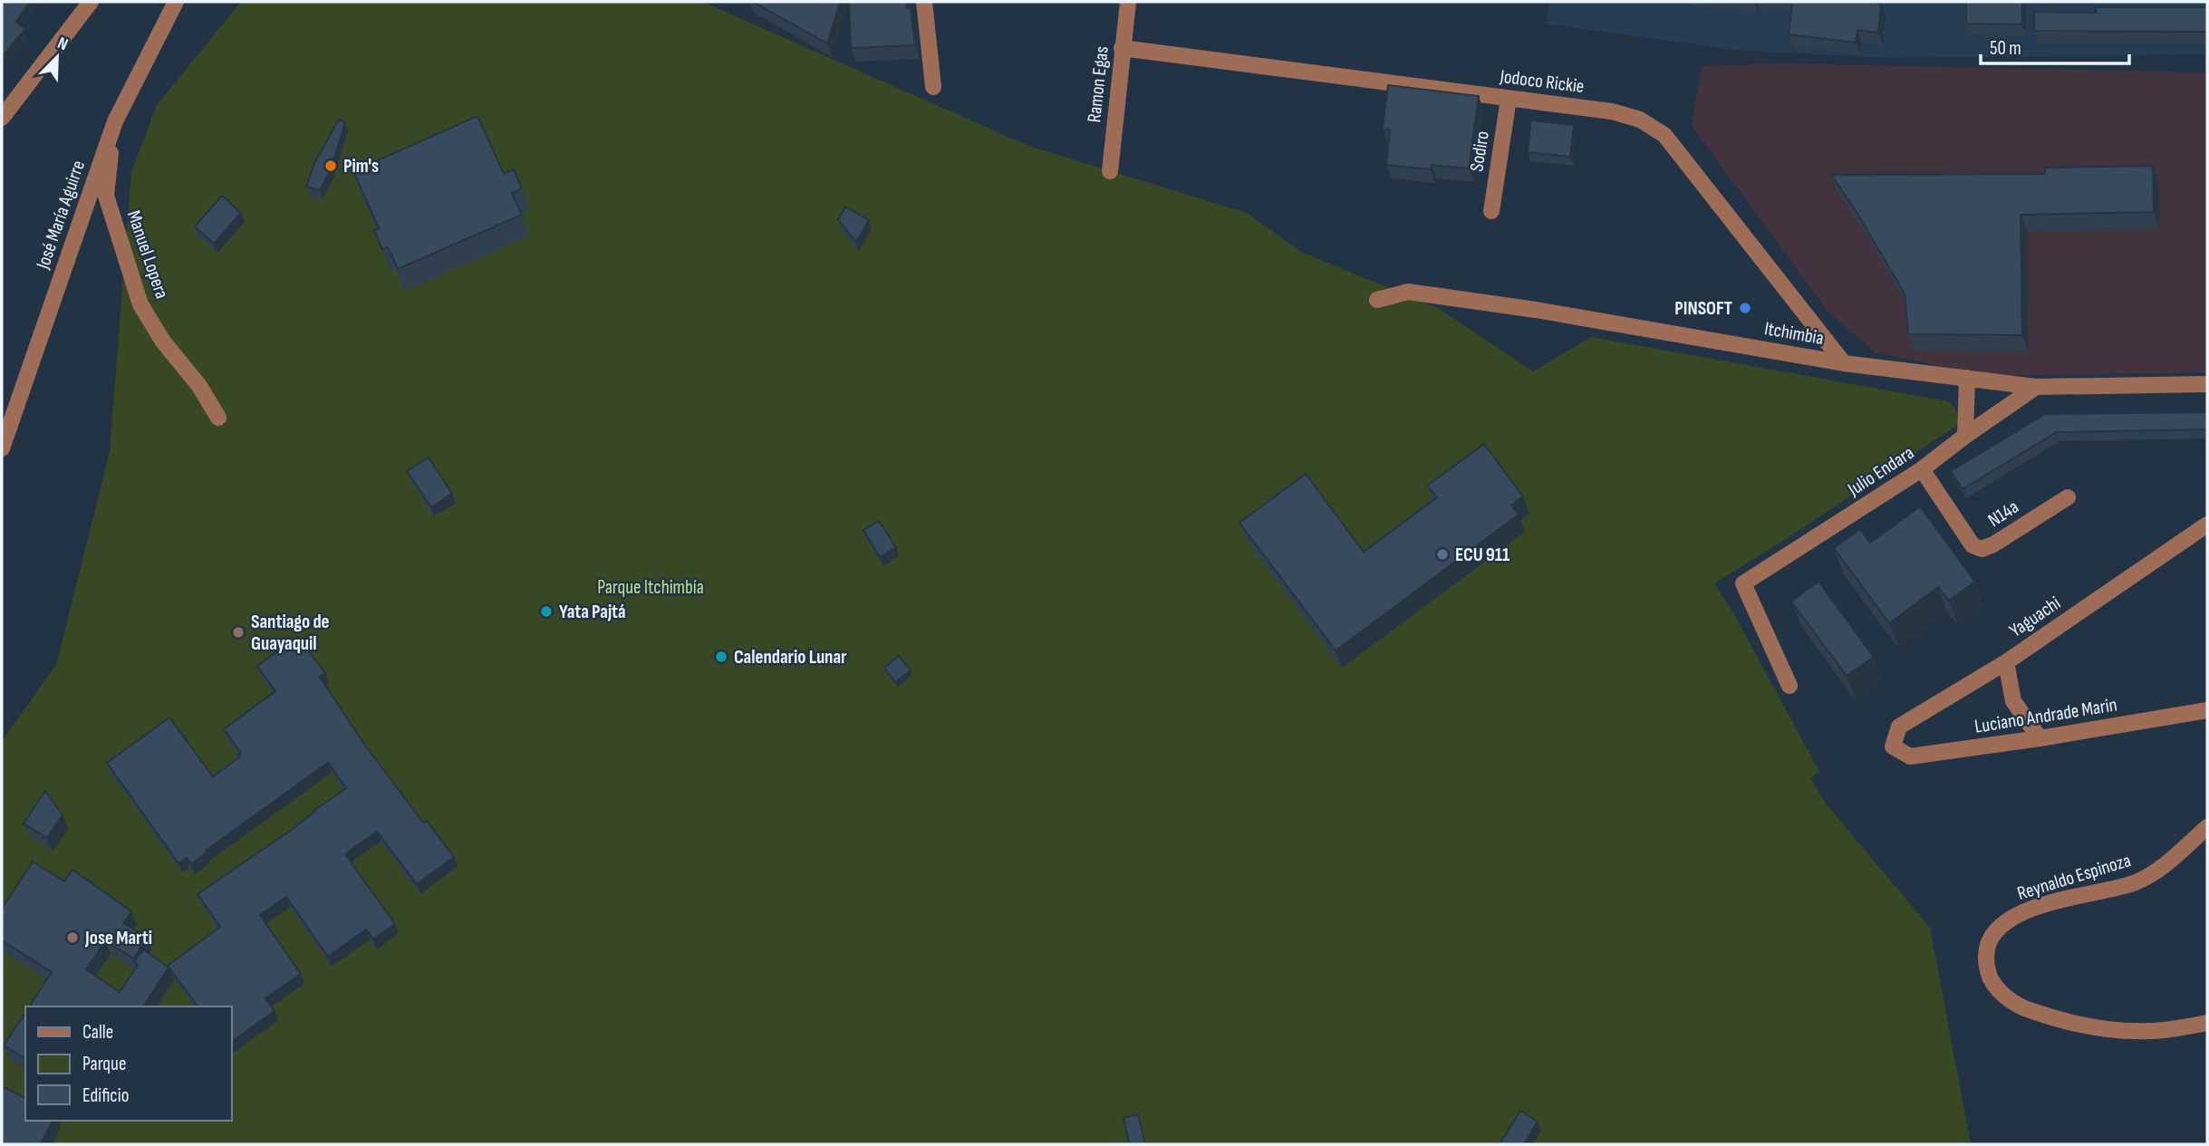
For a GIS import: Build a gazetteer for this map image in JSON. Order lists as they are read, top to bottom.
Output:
{
  "streets": {
    "street": [
      "Jodoco Rickie",
      "Ramon Egas",
      "Sodiro",
      "José María Aguirre",
      "Manuel Lopera",
      "Itchimbia",
      "Julio Endara",
      "N14a",
      "Yaguachi",
      "Luciano Andrade Marin",
      "Reynaldo Espinoza"
    ]
  },
  "crossings": [
    ["Jodoco Rickie", "Ramon Egas"],
    ["Jodoco Rickie", "Sodiro"],
    ["Jodoco Rickie", "Itchimbia"],
    ["José María Aguirre", "Manuel Lopera"],
    ["Itchimbia", "Julio Endara"],
    ["Julio Endara", "N14a"],
    ["Yaguachi", "Luciano Andrade Marin"]
  ],
  "parks": ["Parque Itchimbía"],
  "places": [
    "Pim's",
    "PINSOFT",
    "ECU 911",
    "Yata Pajtá",
    "Santiago de Guayaquil",
    "Calendario Lunar",
    "Jose Marti"
  ],
  "legend": ["Calle", "Parque", "Edificio"],
  "scale_bar": "50 m",
  "north": "top right"
}
